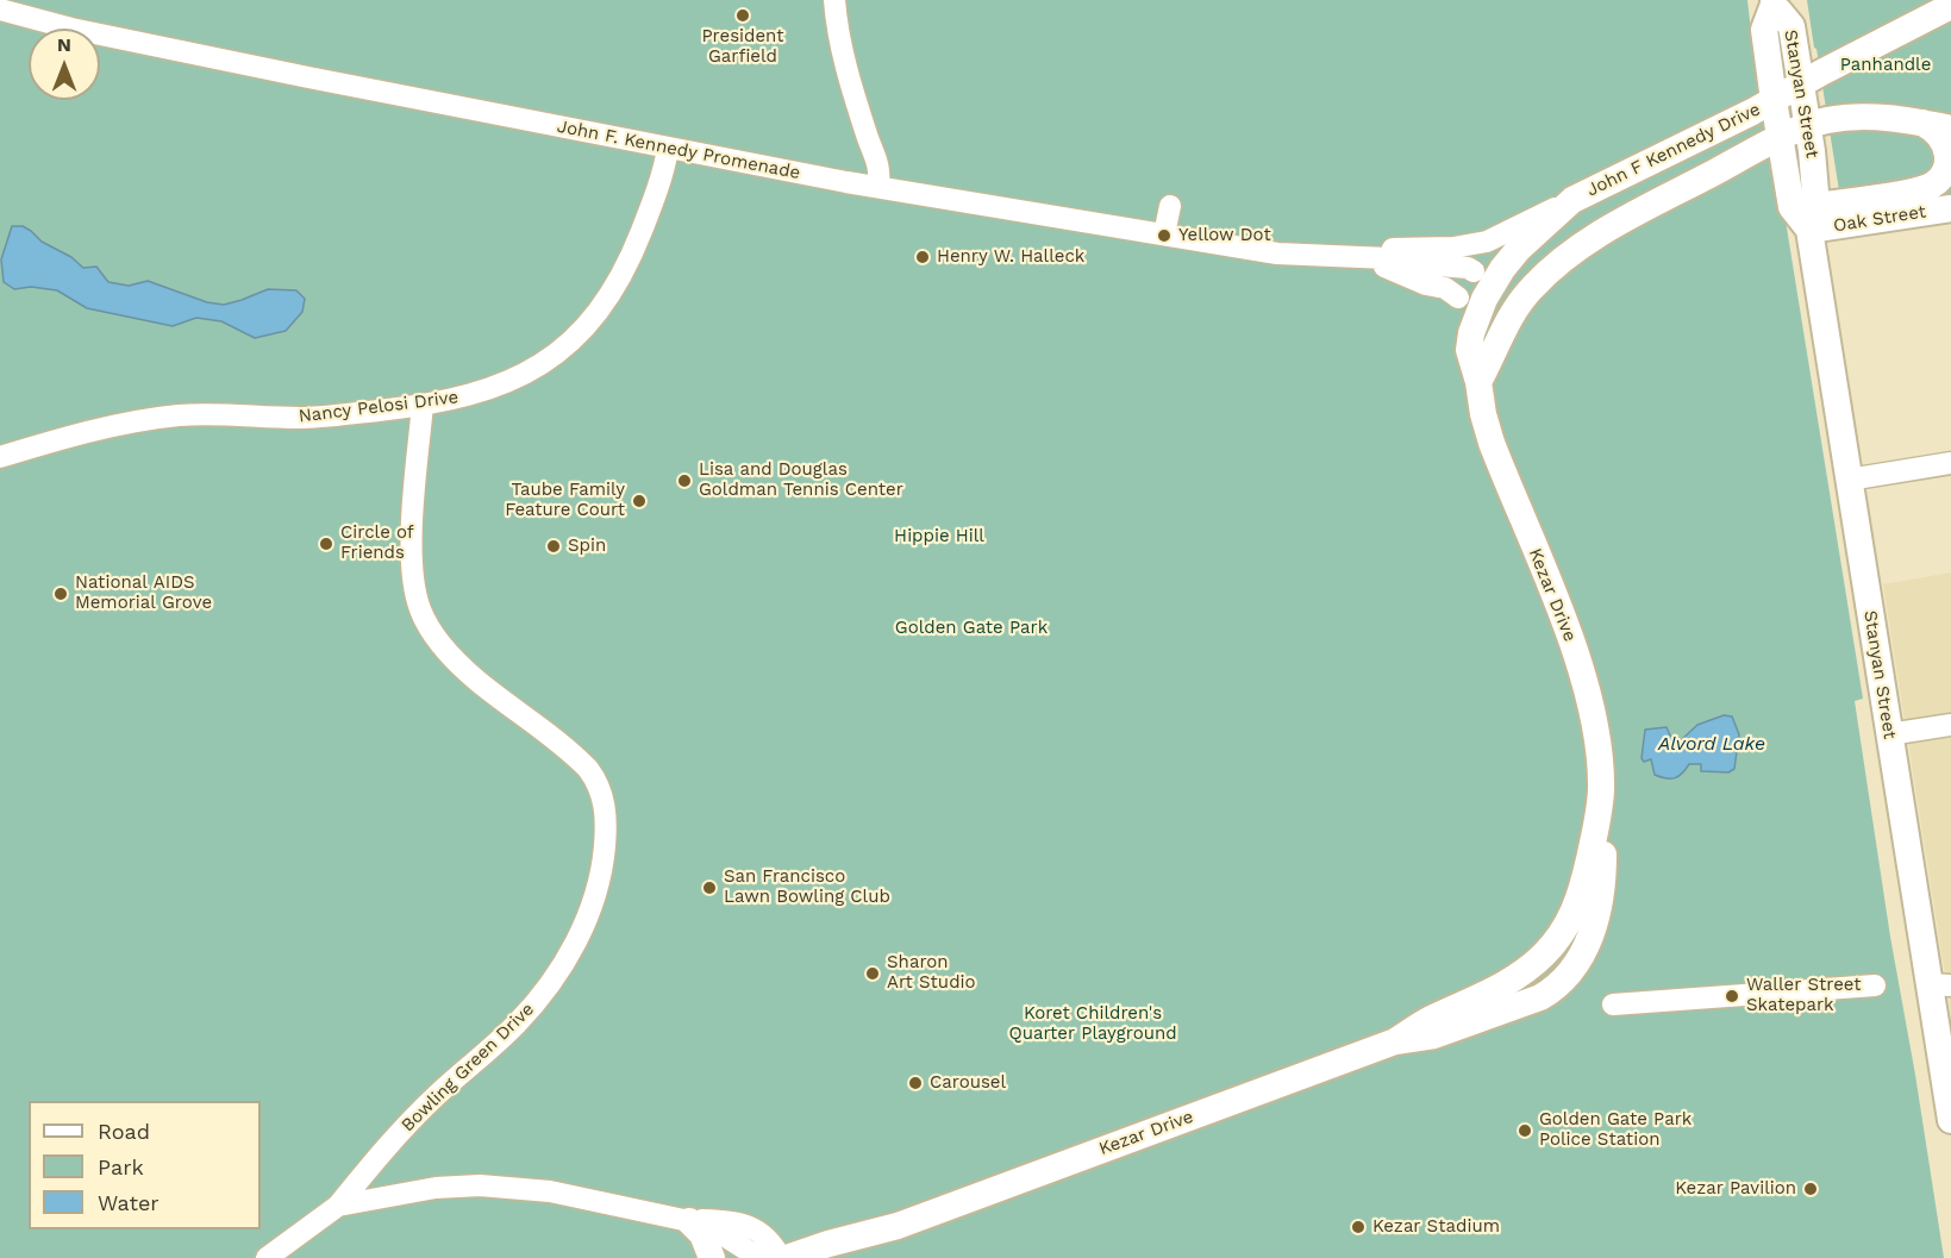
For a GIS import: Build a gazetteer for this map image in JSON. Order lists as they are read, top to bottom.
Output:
{
  "streets": {
    "main road": [
      "Stanyan Street",
      "John F Kennedy Drive",
      "Oak Street",
      "Kezar Drive"
    ],
    "street": ["John F. Kennedy Promenade", "Nancy Pelosi Drive", "Bowling Green Drive"]
  },
  "crossings": [
    ["Stanyan Street", "John F Kennedy Drive"],
    ["Stanyan Street", "Oak Street"],
    ["John F. Kennedy Promenade", "John F Kennedy Drive"],
    ["John F. Kennedy Promenade", "Nancy Pelosi Drive"],
    ["John F. Kennedy Promenade", "Kezar Drive"],
    ["John F Kennedy Drive", "Kezar Drive"],
    ["Nancy Pelosi Drive", "Bowling Green Drive"]
  ],
  "water": ["Alvord Lake"],
  "parks": [
    "Panhandle",
    "Hippie Hill",
    "Golden Gate Park",
    "Koret Children's Quarter Playground"
  ],
  "places": [
    "President Garfield",
    "Yellow Dot",
    "Henry W. Halleck",
    "Lisa and Douglas Goldman Tennis Center",
    "Taube Family Feature Court",
    "Circle of Friends",
    "Spin",
    "National AIDS Memorial Grove",
    "San Francisco Lawn Bowling Club",
    "Sharon Art Studio",
    "Waller Street Skatepark",
    "Carousel",
    "Golden Gate Park Police Station",
    "Kezar Pavilion",
    "Kezar Stadium"
  ],
  "legend": ["Road", "Park", "Water"],
  "north": "top"
}
